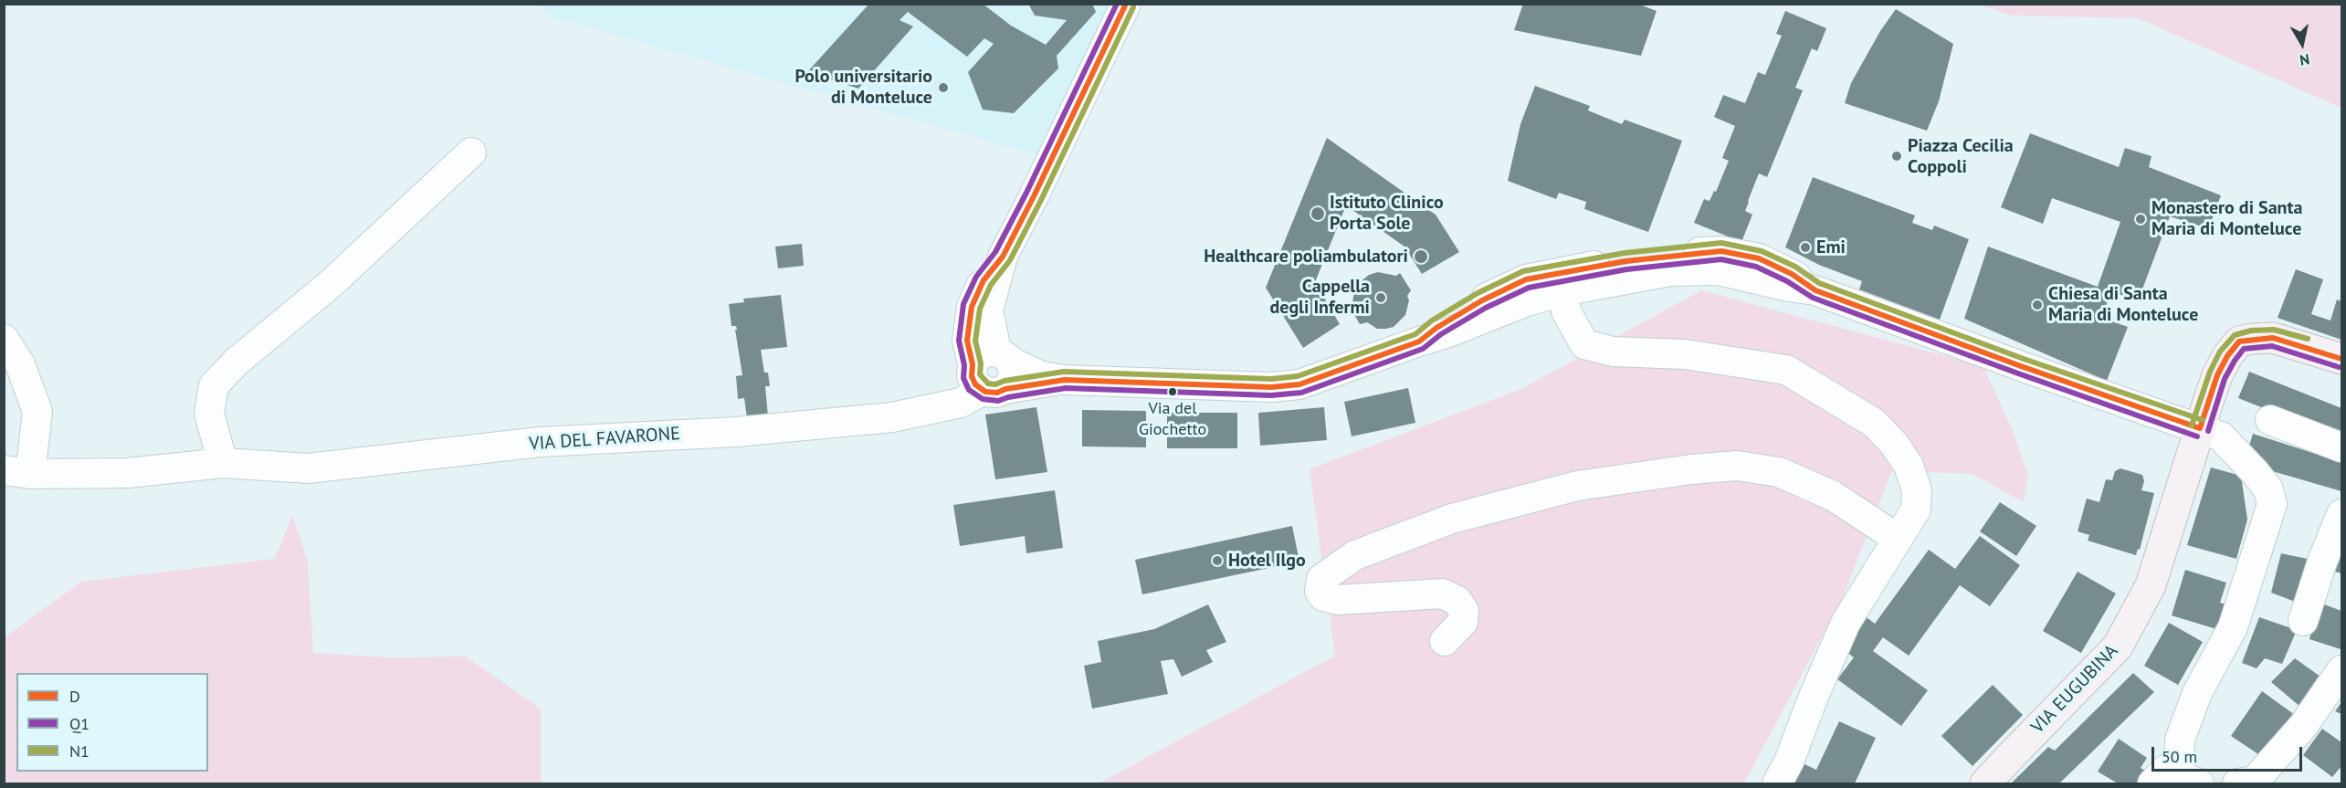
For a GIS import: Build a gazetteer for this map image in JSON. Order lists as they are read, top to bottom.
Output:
{
  "streets": {
    "main road": ["VIA EUGUBINA"],
    "street": ["VIA DEL FAVARONE"]
  },
  "places": [
    "Polo universitario di Monteluce",
    "Piazza Cecilia Coppoli",
    "Istituto Clinico Porta Sole",
    "Monastero di Santa Maria di Monteluce",
    "Emi",
    "Healthcare poliambulatori",
    "Cappella degli Infermi",
    "Chiesa di Santa Maria di Monteluce",
    "Via del Giochetto",
    "Hotel Ilgo"
  ],
  "lines": ["transit line D", "transit line Q1", "transit line N1"],
  "legend": ["D", "Q1", "N1"],
  "scale_bar": "50 m",
  "north": "bottom"
}
